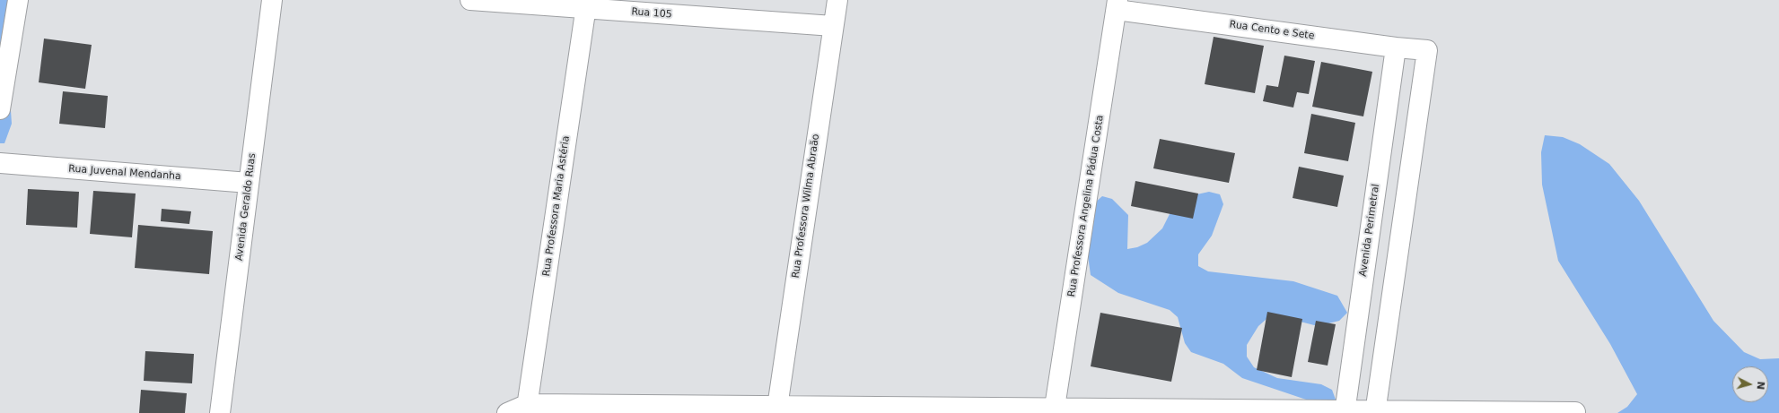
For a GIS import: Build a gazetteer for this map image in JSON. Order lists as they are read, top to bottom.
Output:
{
  "streets": {
    "street": [
      "Rua 105",
      "Rua Cento e Sete",
      "Rua Juvenal Mendanha",
      "Rua Professora Maria Astéria",
      "Rua Professora Wilma Abraão",
      "Rua Professora Angelina Pádua Costa",
      "Avenida Geraldo Ruas",
      "Avenida Perimetral"
    ]
  },
  "crossings": [
    ["Rua 105", "Rua Professora Maria Astéria"],
    ["Rua 105", "Rua Professora Wilma Abraão"],
    ["Rua Cento e Sete", "Rua Professora Angelina Pádua Costa"],
    ["Rua Cento e Sete", "Avenida Perimetral"],
    ["Rua Juvenal Mendanha", "Avenida Geraldo Ruas"]
  ],
  "north": "right"
}
